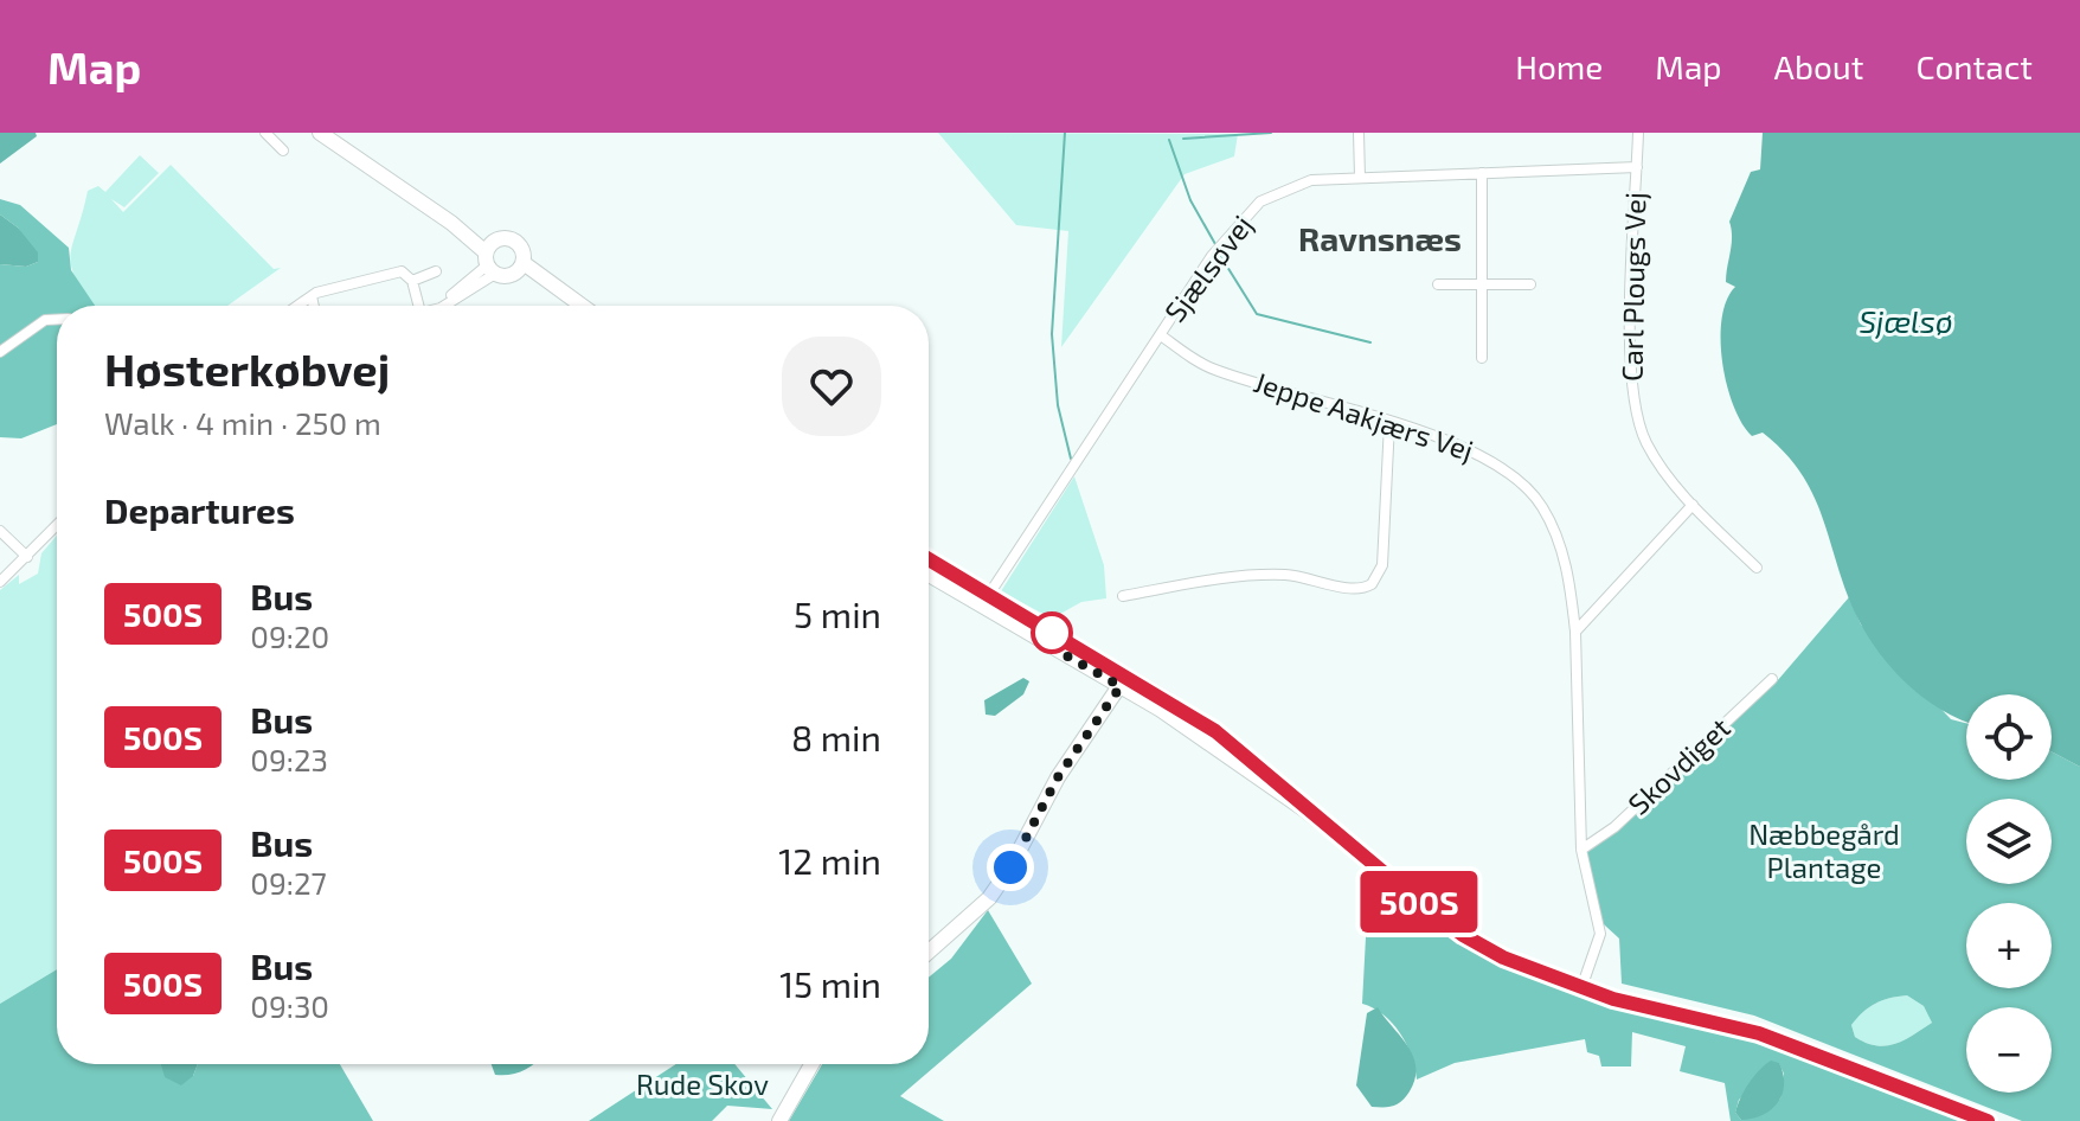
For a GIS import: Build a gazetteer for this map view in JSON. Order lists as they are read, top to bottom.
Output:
{
  "streets": {
    "street": [
      "Sjælsøvej",
      "Carl Plougs Vej",
      "Jeppe Aakjærs Vej",
      "Skovdiget"
    ]
  },
  "crossings": [
    ["Sjælsøvej", "Carl Plougs Vej"],
    ["Sjælsøvej", "Jeppe Aakjærs Vej"],
    ["Jeppe Aakjærs Vej", "Skovdiget"]
  ],
  "districts": ["Ravnsnæs"],
  "water": ["Sjælsø"],
  "parks": ["Næbbegård Plantage", "Rude Skov"],
  "lines": ["bus line 500S"],
  "page": {
    "header": "Map",
    "nav": [
      "Home",
      "Map",
      "About",
      "Contact"
    ],
    "on_map": "500S",
    "heading": [
      ["Høsterkøbvej", "Walk · 4 min · 250 m"],
      "Departures"
    ],
    "list": [
      {
        "mark": "500S",
        "name": "Bus",
        "note": "09:20",
        "value": "5 min"
      },
      {
        "mark": "500S",
        "name": "Bus",
        "note": "09:23",
        "value": "8 min"
      },
      {
        "mark": "500S",
        "name": "Bus",
        "note": "09:27",
        "value": "12 min"
      },
      {
        "mark": "500S",
        "name": "Bus",
        "note": "09:30",
        "value": "15 min"
      }
    ],
    "map_buttons": ["+", "−"]
  }
}
